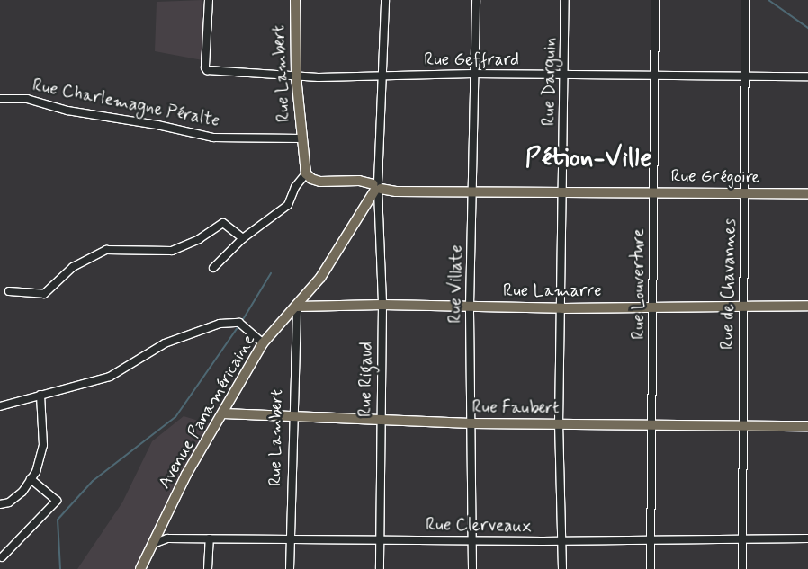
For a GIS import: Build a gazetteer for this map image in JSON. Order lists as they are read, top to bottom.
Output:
{
  "streets": {
    "main road": [
      "Rue Lambert",
      "Rue Grégoire",
      "Rue Lamarre",
      "Rue Faubert",
      "Avenue Panaméricaine"
    ],
    "street": [
      "Rue Geffrard",
      "Rue Darguin",
      "Rue Charlemagne Péralte",
      "Rue Villate",
      "Rue Louverture",
      "Rue de Chavannes",
      "Rue Rigaud",
      "Rue Clerveaux"
    ]
  },
  "crossings": [
    ["Rue Geffrard", "Rue Lambert"],
    ["Rue Geffrard", "Rue Darguin"],
    ["Rue Geffrard", "Rue Villate"],
    ["Rue Geffrard", "Rue Louverture"],
    ["Rue Geffrard", "Rue de Chavannes"],
    ["Rue Geffrard", "Rue Rigaud"],
    ["Rue Lambert", "Rue Charlemagne Péralte"],
    ["Rue Lambert", "Rue Grégoire"],
    ["Rue Lambert", "Rue Lamarre"],
    ["Rue Lambert", "Rue Faubert"],
    ["Rue Lambert", "Avenue Panaméricaine"],
    ["Rue Lambert", "Rue Clerveaux"],
    ["Rue Darguin", "Rue Grégoire"],
    ["Rue Darguin", "Rue Lamarre"],
    ["Rue Darguin", "Rue Faubert"],
    ["Rue Darguin", "Rue Clerveaux"],
    ["Rue Grégoire", "Rue Villate"],
    ["Rue Grégoire", "Rue Louverture"],
    ["Rue Grégoire", "Rue de Chavannes"],
    ["Rue Grégoire", "Rue Rigaud"],
    ["Rue Grégoire", "Avenue Panaméricaine"],
    ["Rue Villate", "Rue Lamarre"],
    ["Rue Villate", "Rue Faubert"],
    ["Rue Villate", "Rue Clerveaux"],
    ["Rue Louverture", "Rue Lamarre"],
    ["Rue Louverture", "Rue Faubert"],
    ["Rue Louverture", "Rue Clerveaux"],
    ["Rue de Chavannes", "Rue Lamarre"],
    ["Rue de Chavannes", "Rue Faubert"],
    ["Rue de Chavannes", "Rue Clerveaux"],
    ["Rue Lamarre", "Rue Rigaud"],
    ["Rue Lamarre", "Avenue Panaméricaine"],
    ["Rue Rigaud", "Rue Faubert"],
    ["Rue Rigaud", "Avenue Panaméricaine"],
    ["Rue Rigaud", "Rue Clerveaux"],
    ["Rue Faubert", "Avenue Panaméricaine"],
    ["Avenue Panaméricaine", "Rue Clerveaux"]
  ],
  "districts": ["Pétion-Ville"]
}
